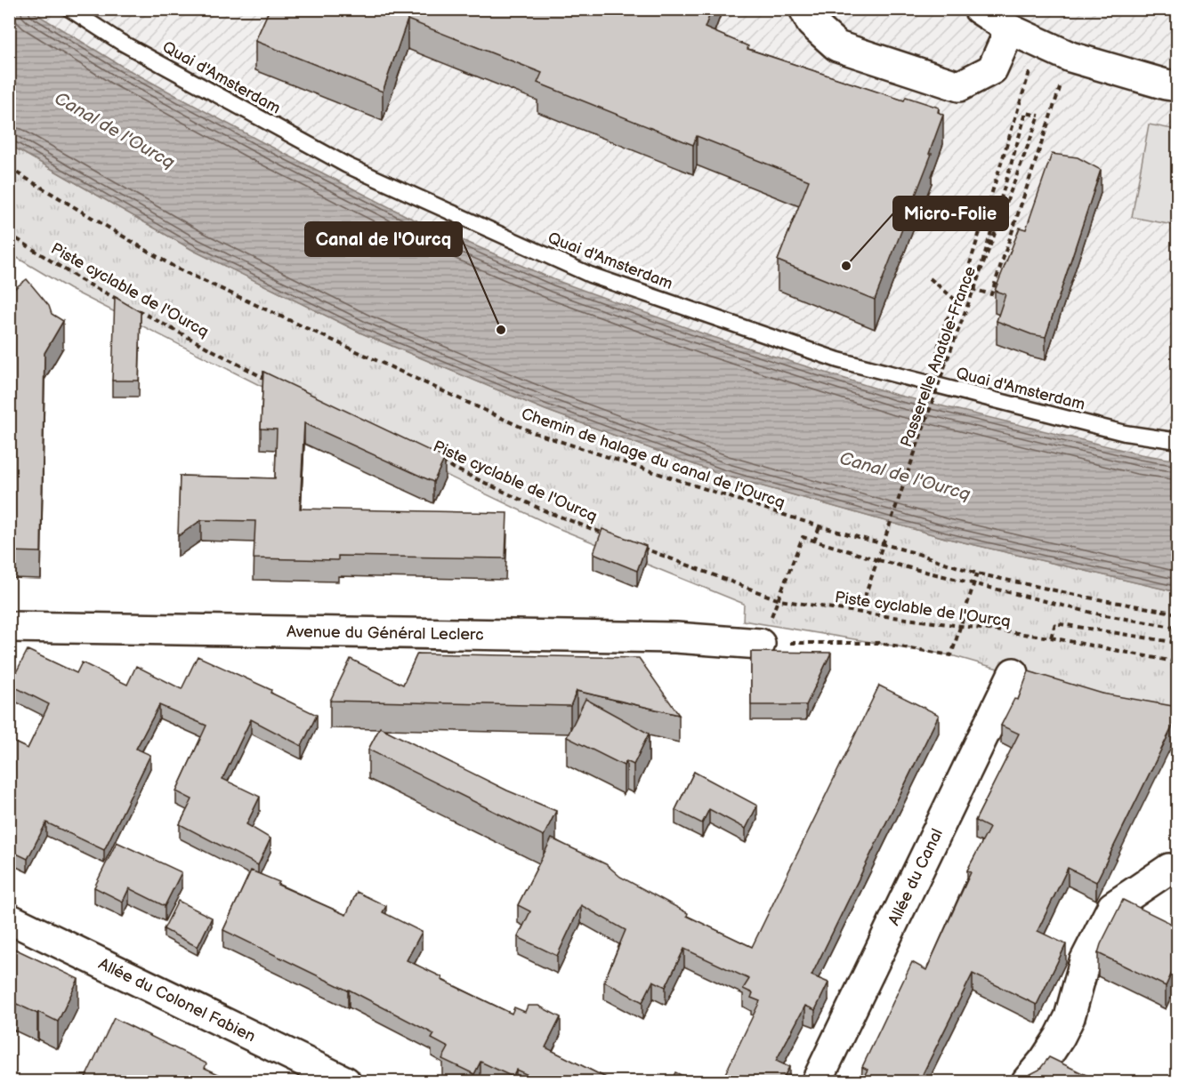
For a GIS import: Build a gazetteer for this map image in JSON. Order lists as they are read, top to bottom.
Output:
{
  "streets": {
    "street": ["Avenue du Général Leclerc", "Allée du Canal", "Allée du Colonel Fabien"],
    "lane": ["Quai d'Amsterdam"],
    "path": ["Piste cyclable de l'Ourcq", "Passerelle Anatole-France", "Chemin de halage du canal de l'Ourcq"]
  },
  "water": ["Canal de l'Ourcq"],
  "places": ["Micro-Folie", "Canal de l'Ourcq"]
}
